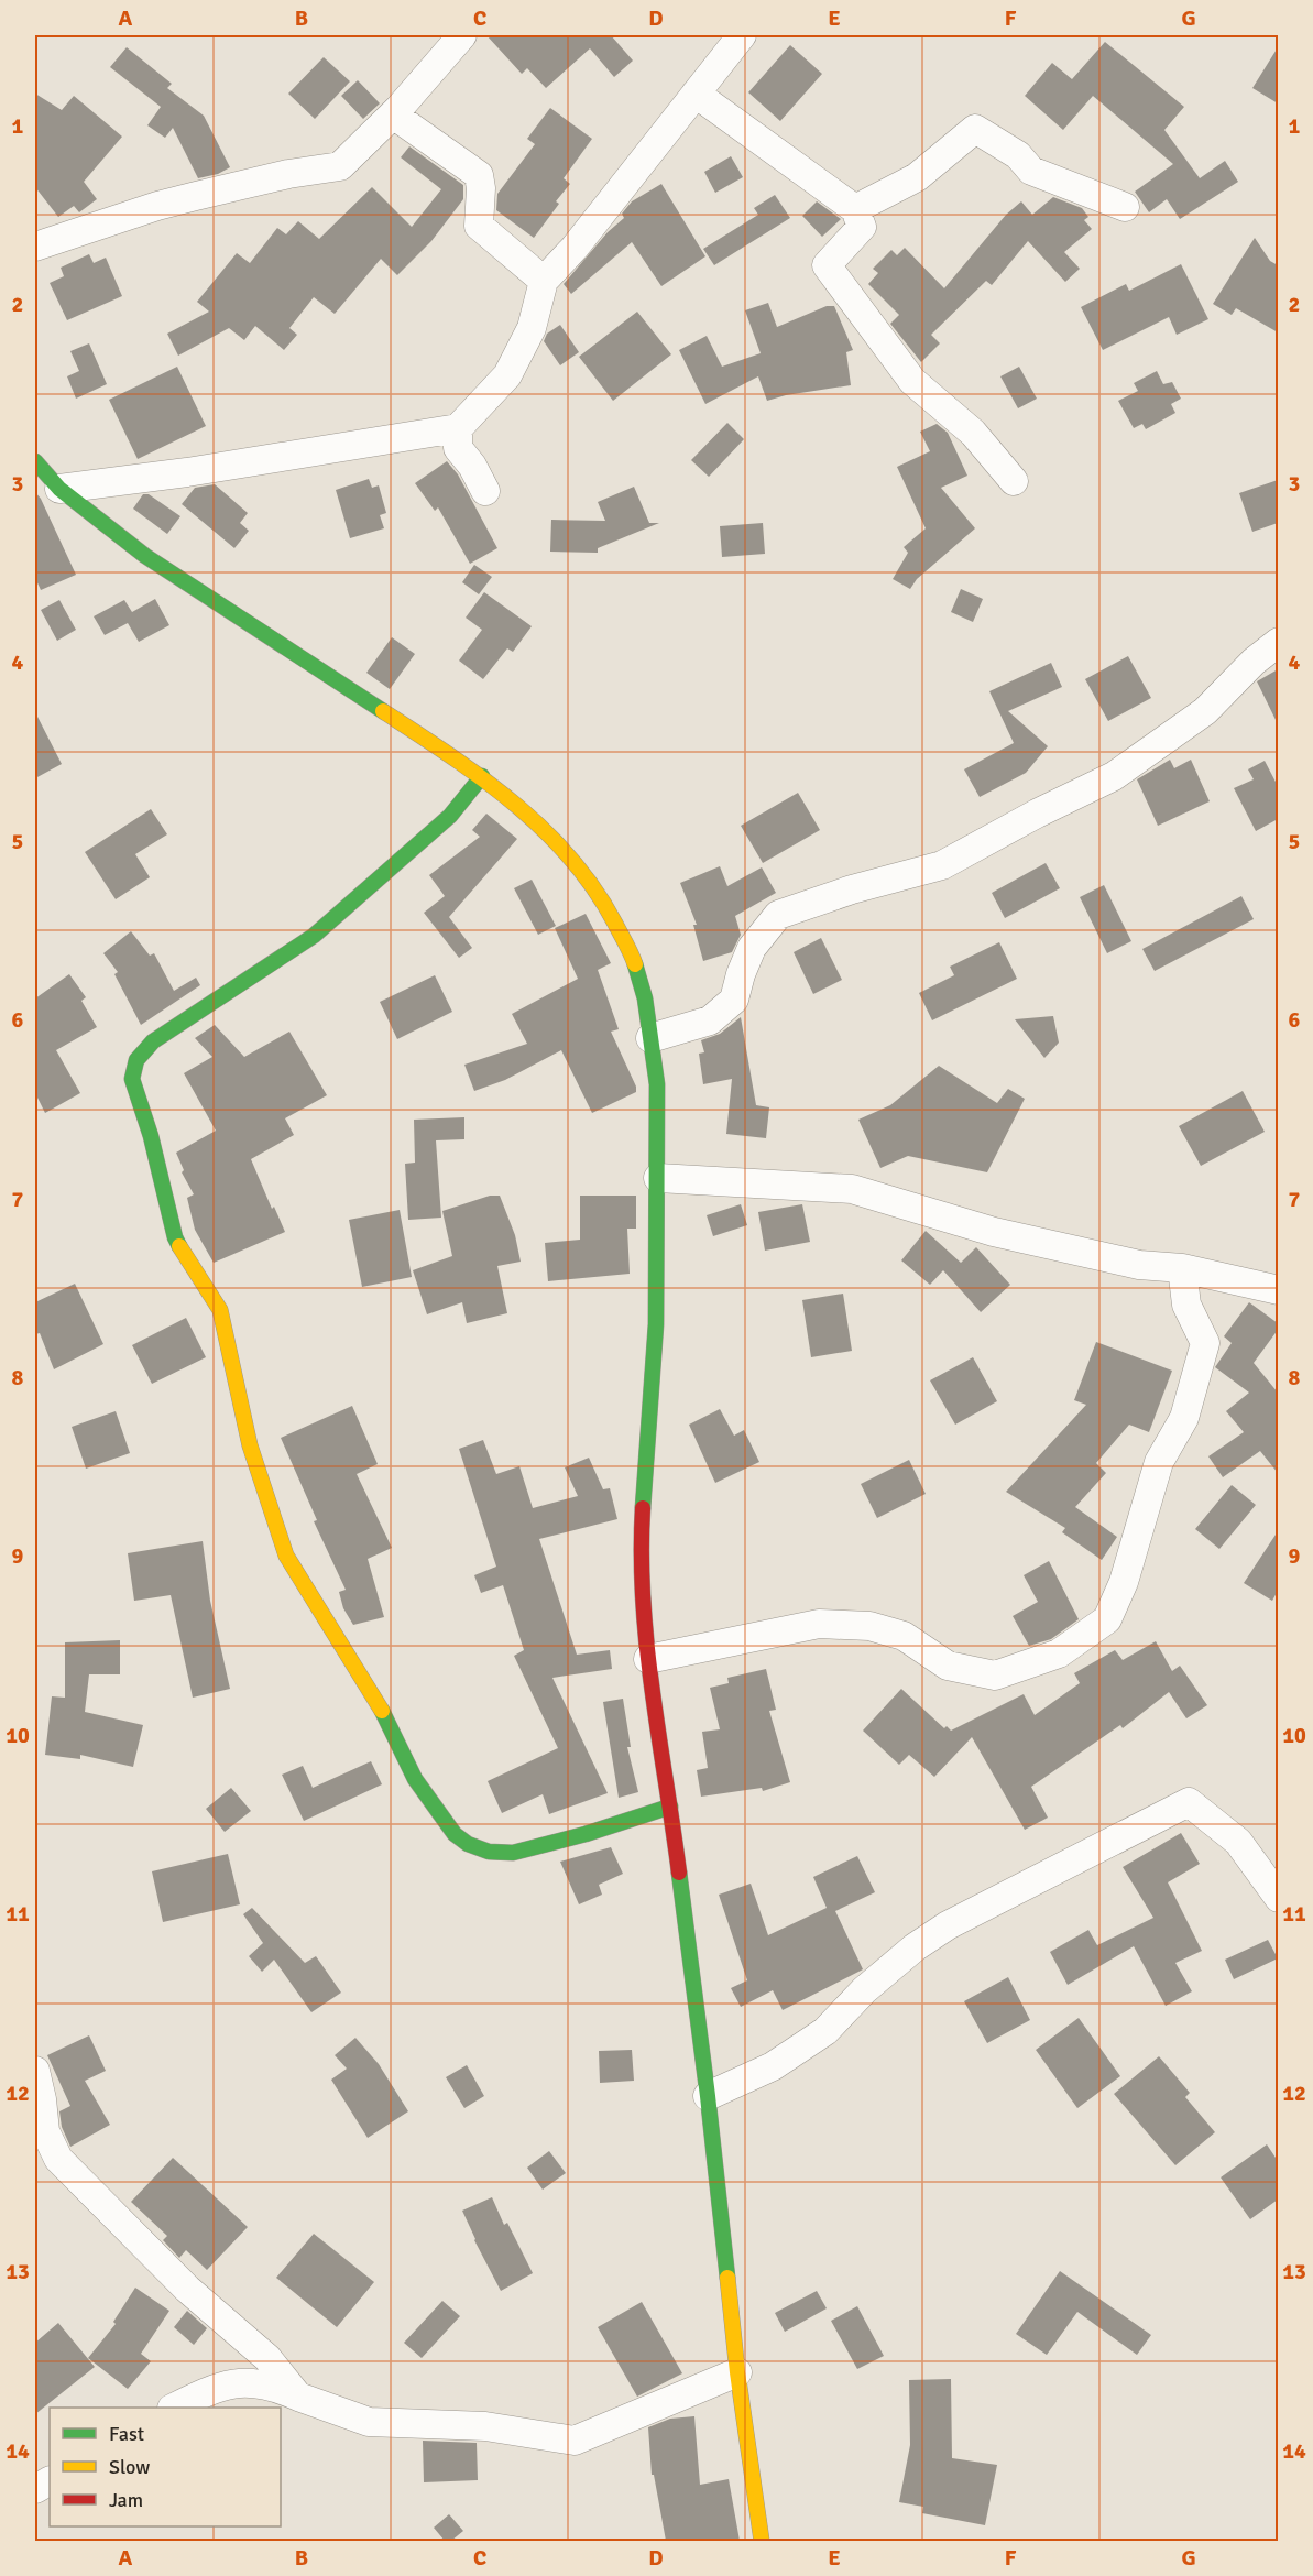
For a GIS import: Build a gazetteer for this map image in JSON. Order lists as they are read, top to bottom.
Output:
{
  "legend": ["Fast", "Slow", "Jam"],
  "grid": {
    "columns": [
      "A",
      "B",
      "C",
      "D",
      "E",
      "F",
      "G"
    ],
    "rows": [
      "1",
      "2",
      "3",
      "4",
      "5",
      "6",
      "7",
      "8",
      "9",
      "10",
      "11",
      "12",
      "13",
      "14"
    ]
  }
}
